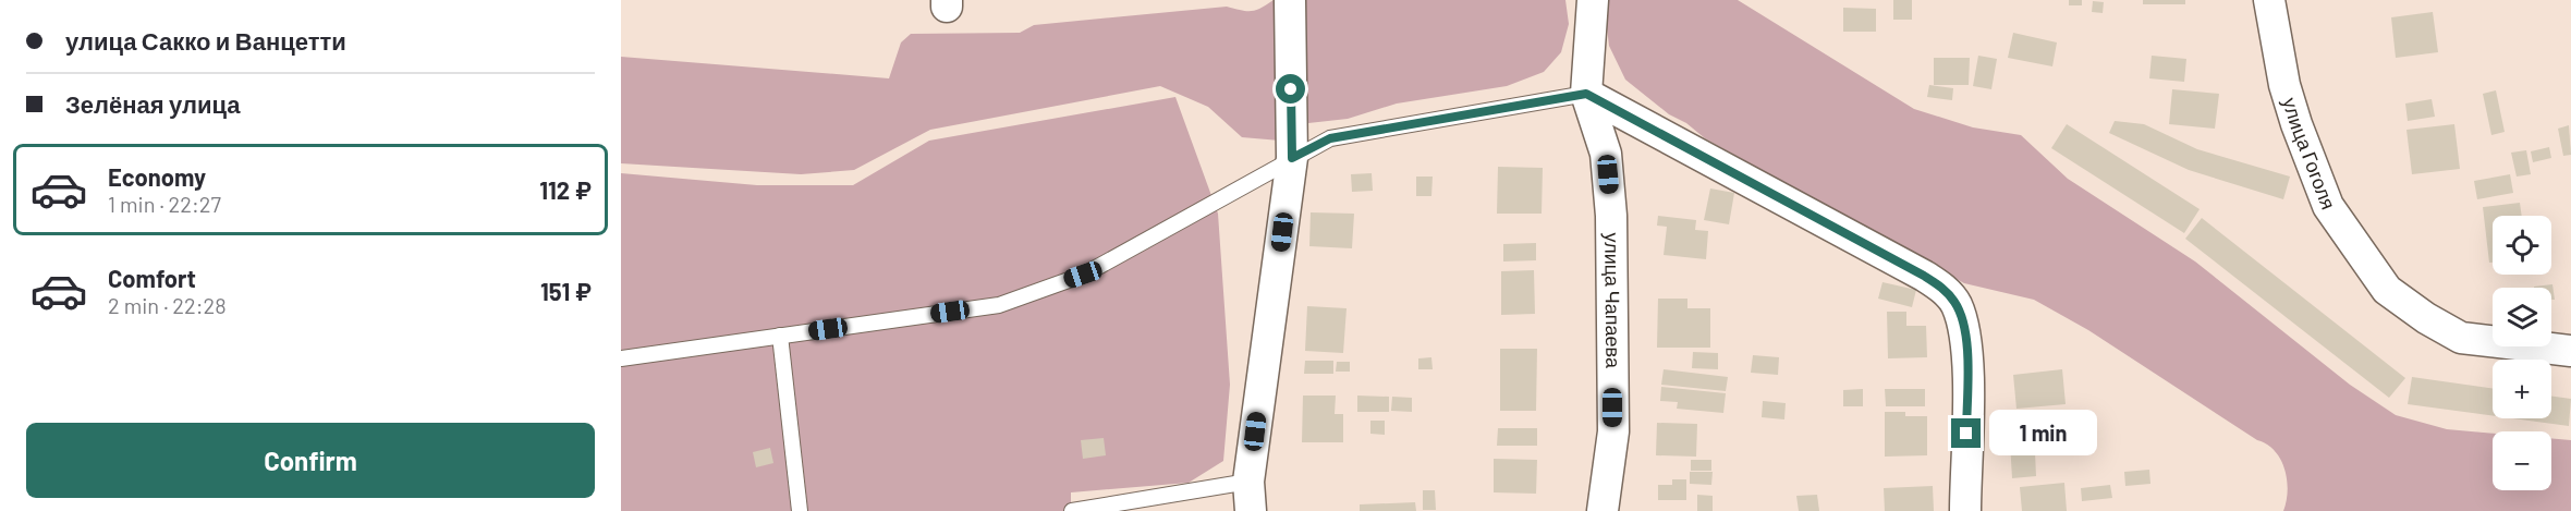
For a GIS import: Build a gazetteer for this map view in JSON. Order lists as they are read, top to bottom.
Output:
{
  "streets": {
    "street": ["улица Гоголя", "улица Чапаева"]
  },
  "page": {
    "banner": ["улица Сакко и Ванцетти", "Зелёная улица"],
    "list": [
      {
        "name": "Economy",
        "note": "1 min · 22:27",
        "value": "112 ₽"
      },
      {
        "name": "Comfort",
        "note": "2 min · 22:28",
        "value": "151 ₽"
      }
    ],
    "map_buttons": ["+", "−"],
    "buttons": "Confirm",
    "bubble": "1 min"
  }
}
